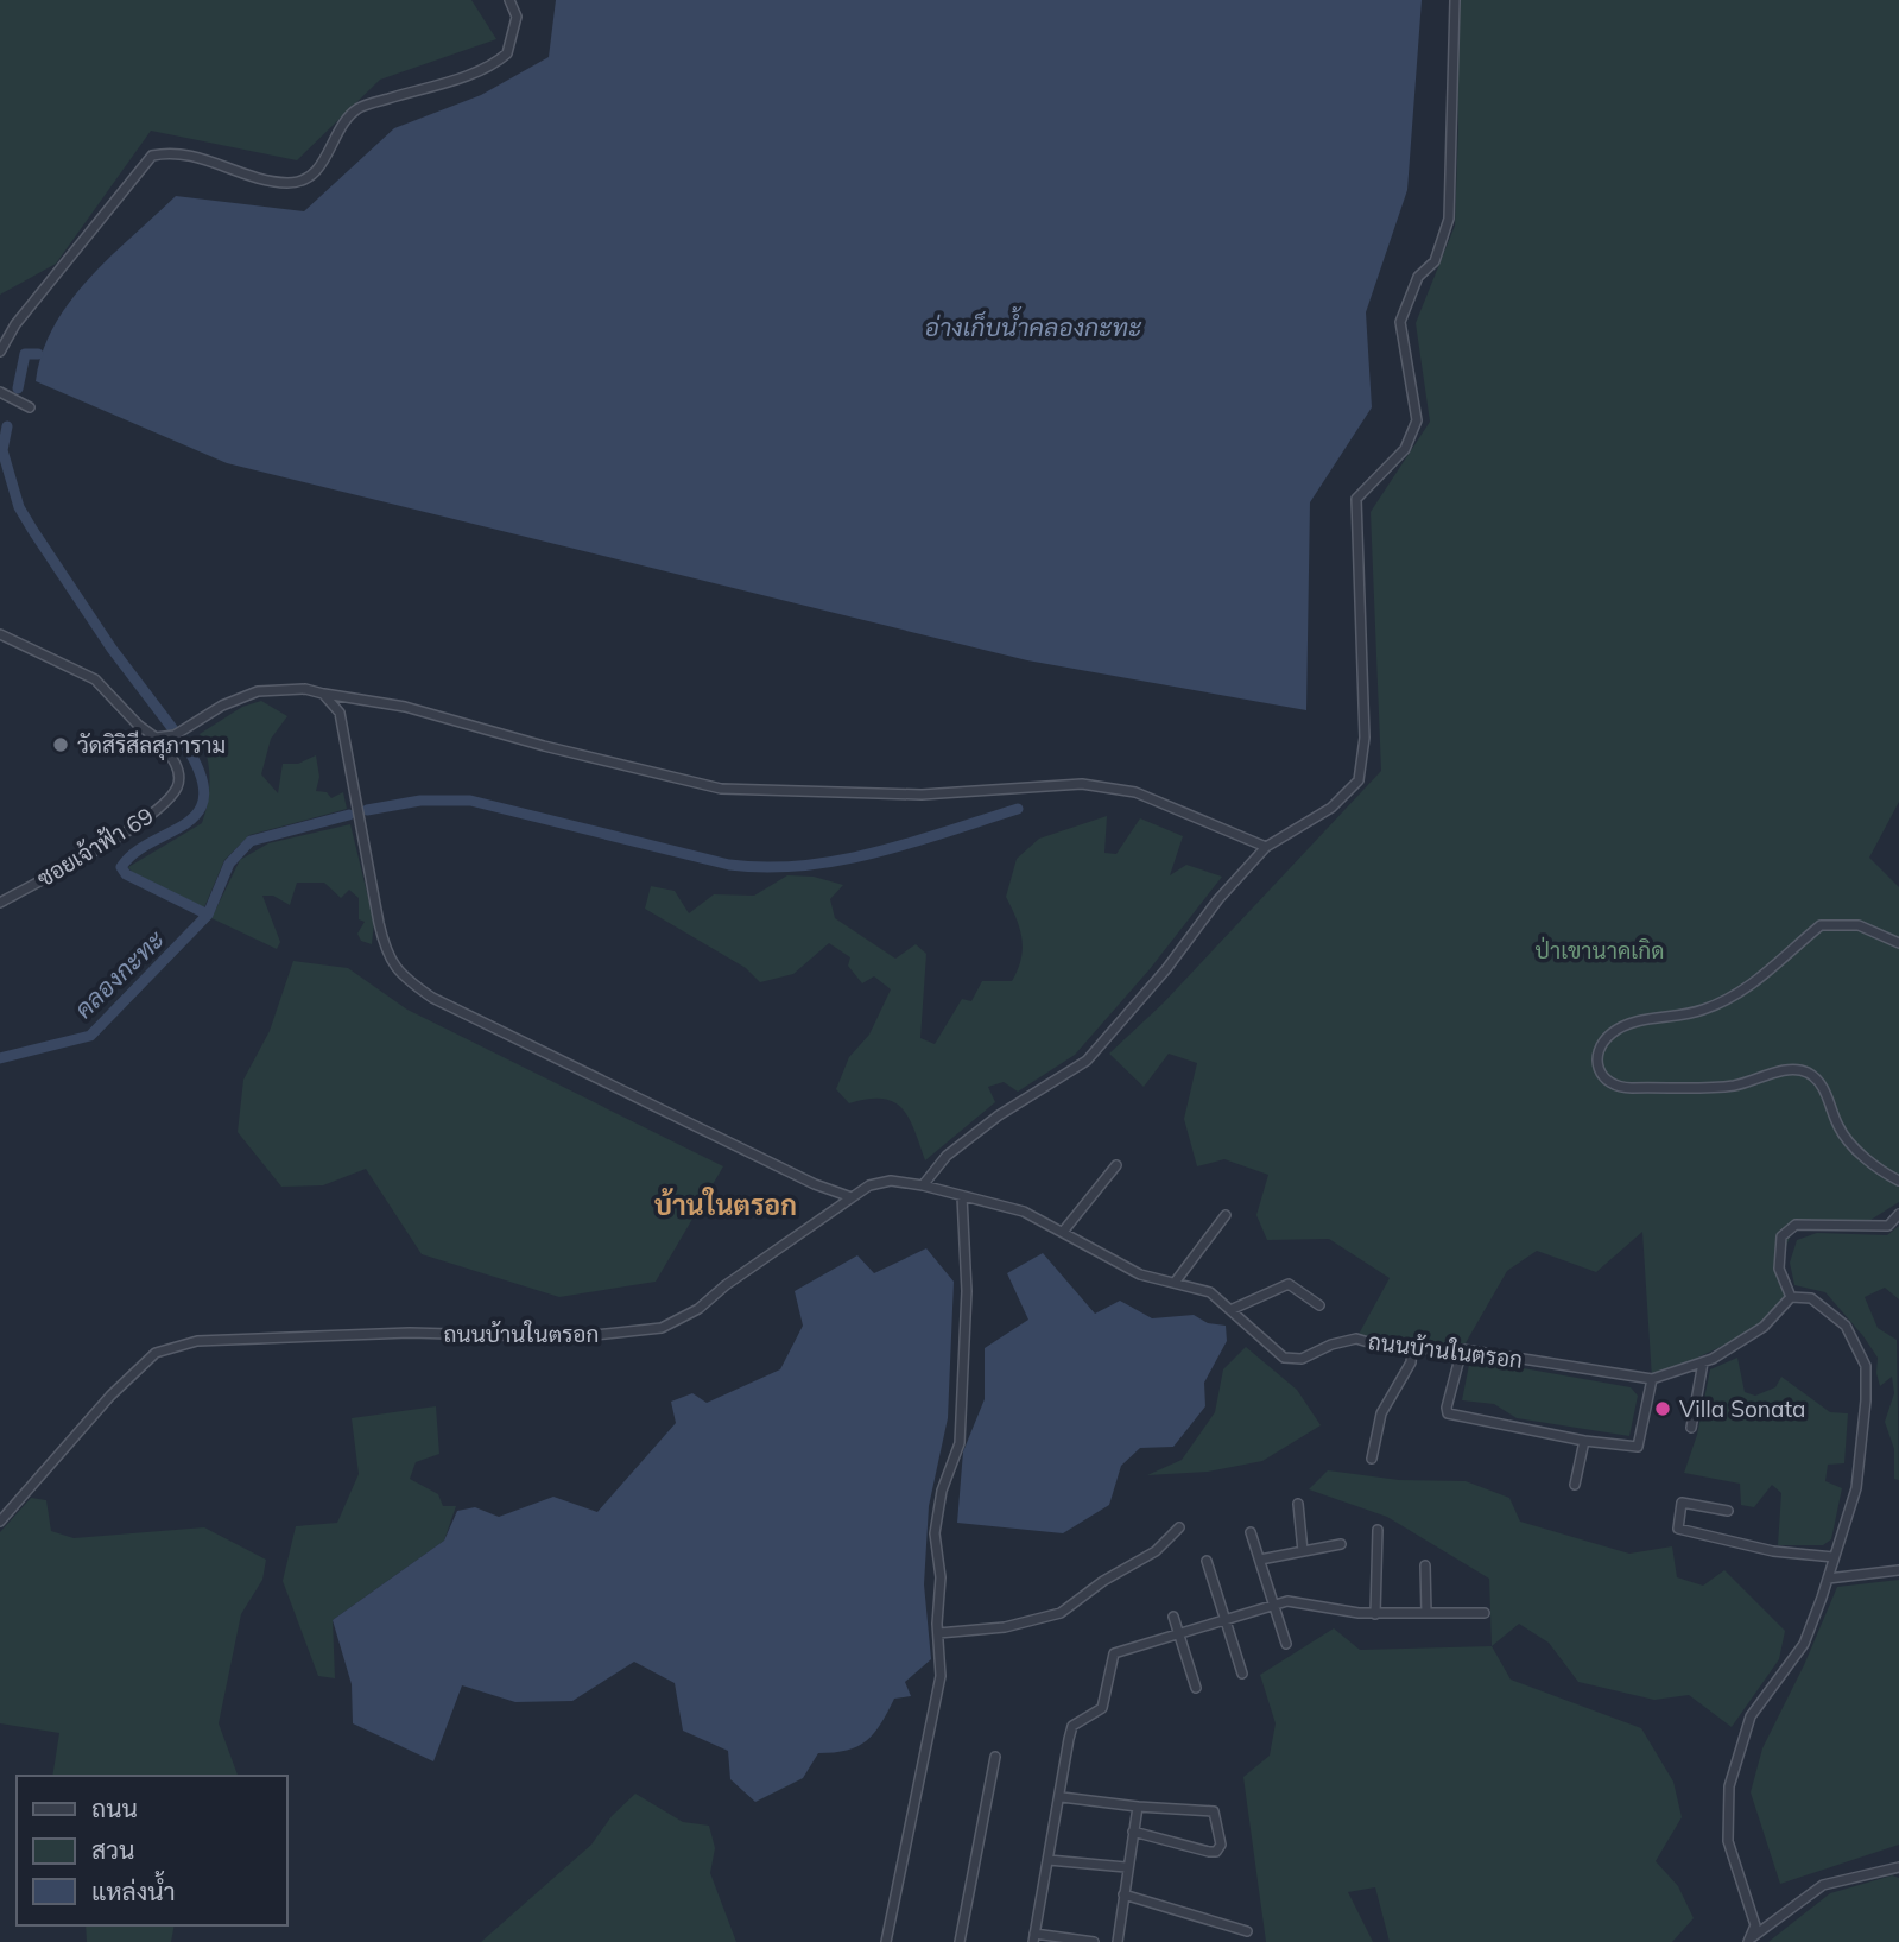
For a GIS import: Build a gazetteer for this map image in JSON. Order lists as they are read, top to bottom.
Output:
{
  "streets": {
    "street": ["ซอยเจ้าฟ้า 69", "ถนนบ้านในตรอก"]
  },
  "districts": ["บ้านในตรอก"],
  "water": ["อ่างเก็บน้ำคลองกะทะ", "คลองกะทะ"],
  "parks": ["ป่าเขานาคเกิด"],
  "places": ["วัดสิริสีลสุภาราม", "Villa Sonata"],
  "legend": ["ถนน", "สวน", "แหล่งน้ำ"]
}
